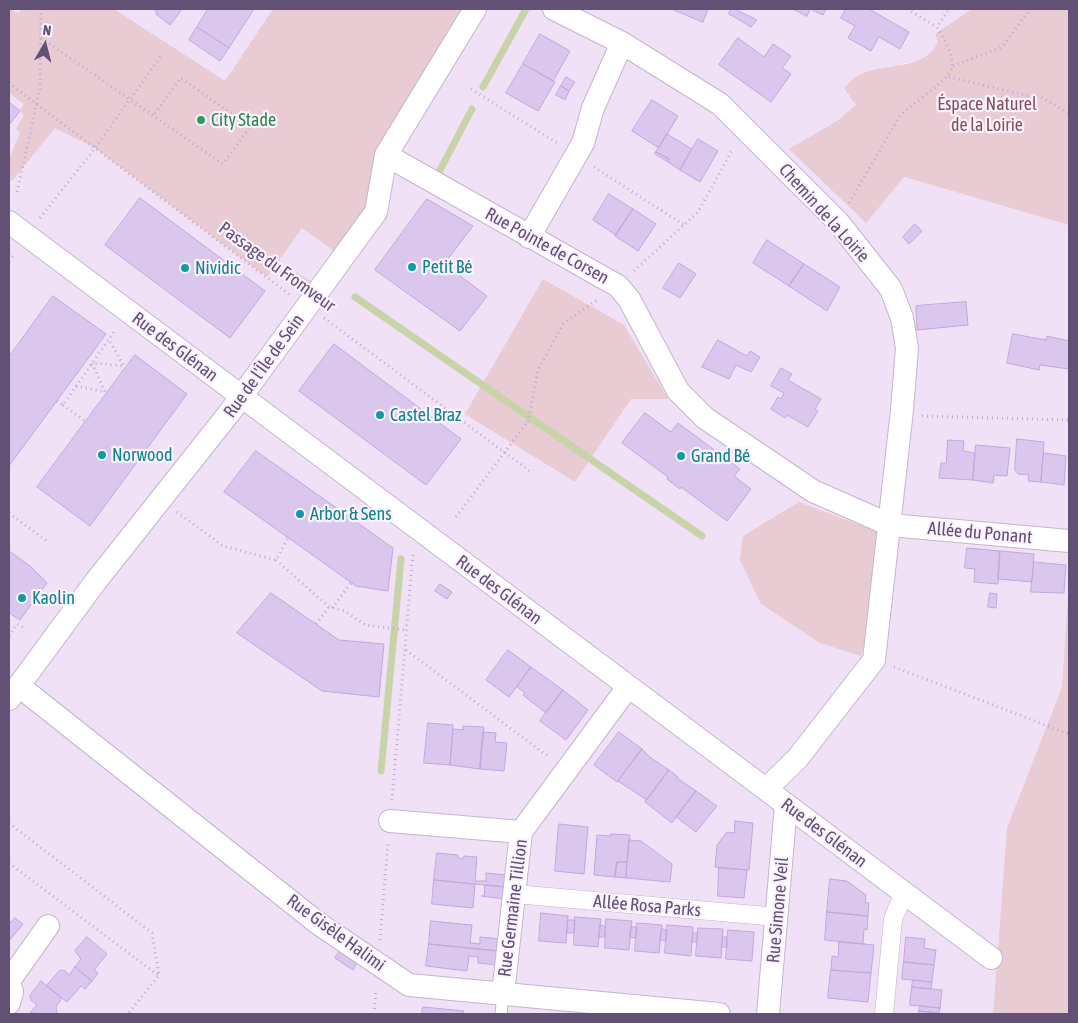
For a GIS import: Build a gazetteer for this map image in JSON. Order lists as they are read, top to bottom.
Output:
{
  "streets": {
    "street": [
      "Chemin de la Loirie",
      "Rue Pointe de Corsen",
      "Rue des Glénan",
      "Rue de l'Île de Sein",
      "Allée du Ponant",
      "Allée Rosa Parks",
      "Rue Germaine Tillion",
      "Rue Simone Veil",
      "Rue Gisèle Halimi"
    ],
    "path": ["Passage du Fromveur"]
  },
  "crossings": [
    ["Chemin de la Loirie", "Rue Pointe de Corsen"],
    ["Chemin de la Loirie", "Allée du Ponant"],
    ["Rue Pointe de Corsen", "Rue de l'Île de Sein"],
    ["Rue Pointe de Corsen", "Allée du Ponant"],
    ["Passage du Fromveur", "Rue de l'Île de Sein"],
    ["Rue des Glénan", "Rue de l'Île de Sein"],
    ["Rue des Glénan", "Rue Germaine Tillion"],
    ["Rue des Glénan", "Rue Simone Veil"],
    ["Rue de l'Île de Sein", "Rue Gisèle Halimi"],
    ["Allée Rosa Parks", "Rue Germaine Tillion"],
    ["Allée Rosa Parks", "Rue Simone Veil"],
    ["Rue Germaine Tillion", "Rue Gisèle Halimi"]
  ],
  "parks": ["Éspace Naturel de la Loirie"],
  "places": [
    "City Stade",
    "Petit Bé",
    "Nividic",
    "Castel Braz",
    "Norwood",
    "Grand Bé",
    "Arbor & Sens",
    "Kaolin"
  ],
  "north": "top"
}
